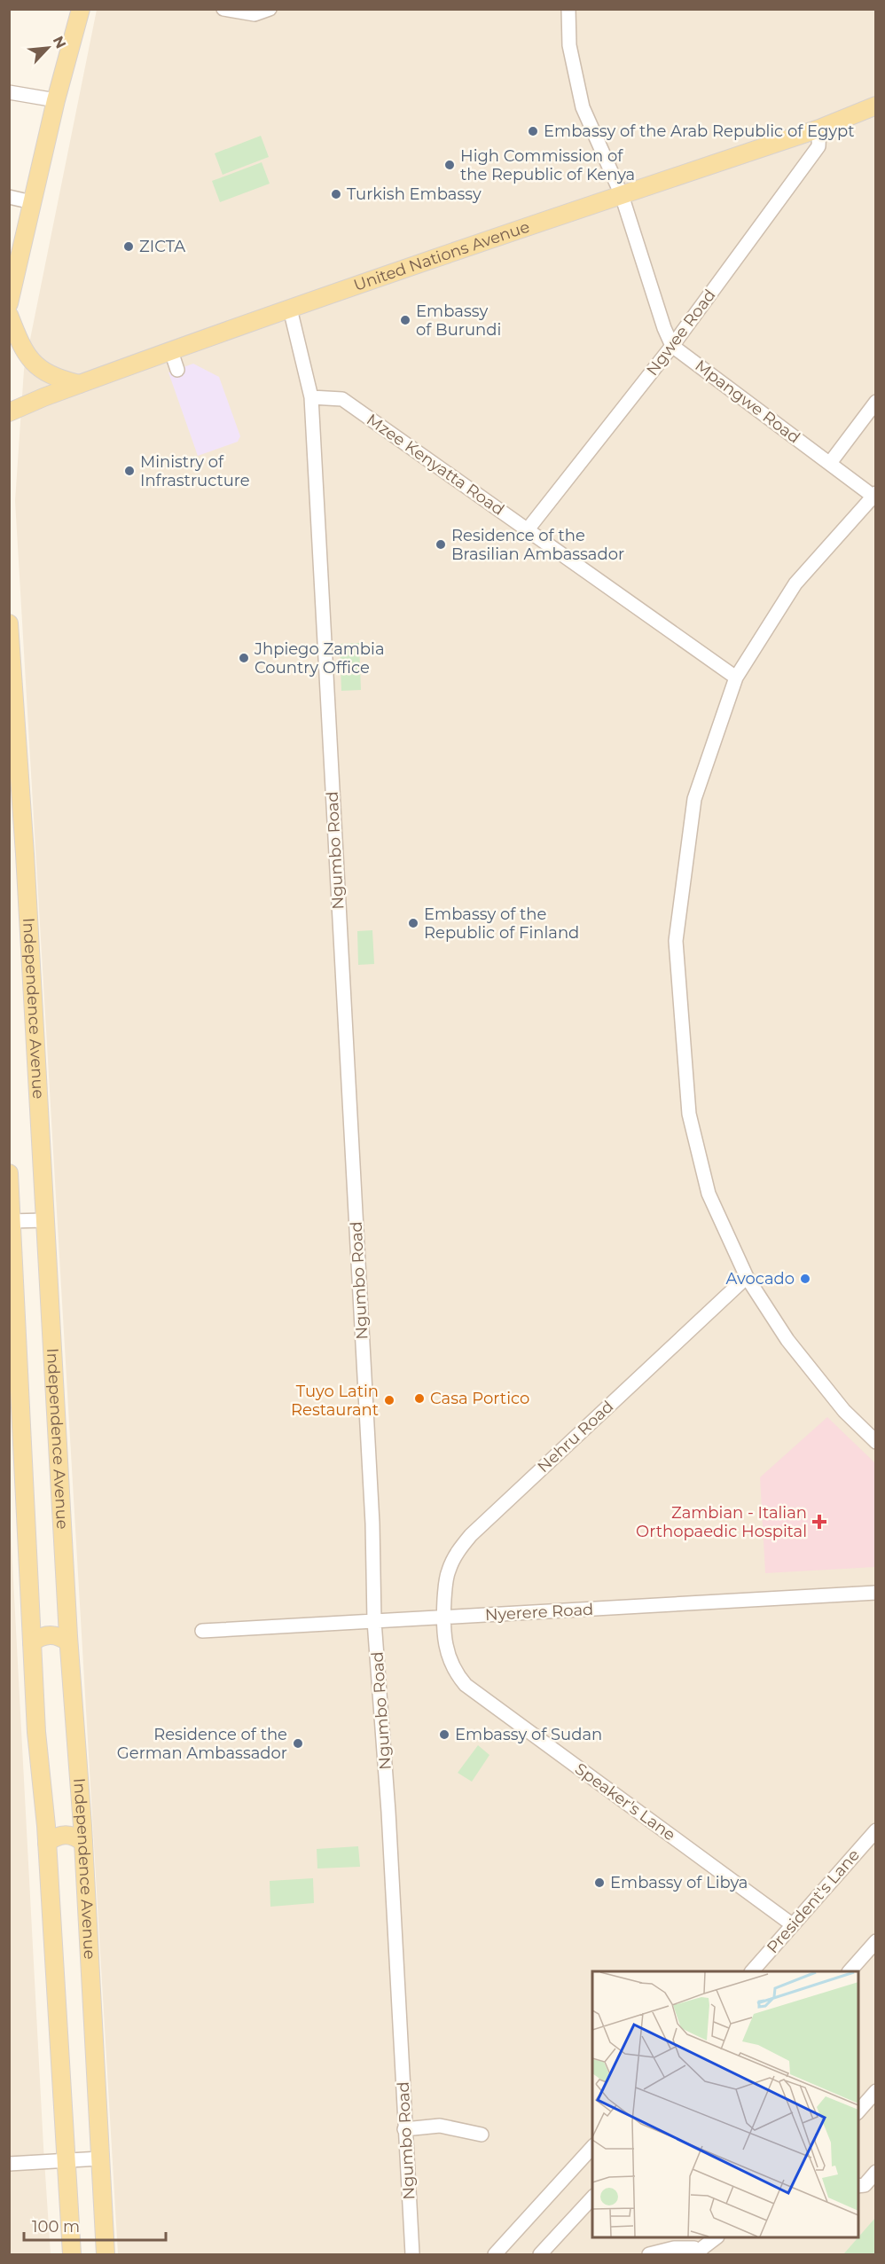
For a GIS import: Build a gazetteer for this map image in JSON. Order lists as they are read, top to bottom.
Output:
{
  "streets": {
    "main road": ["United Nations Avenue", "Independence Avenue"],
    "street": [
      "Ngwee Road",
      "Mpangwe Road",
      "Mzee Kenyatta Road",
      "Ngumbo Road",
      "Nehru Road",
      "Nyerere Road",
      "Speaker's Lane",
      "President's Lane"
    ]
  },
  "crossings": [
    ["United Nations Avenue", "Ngwee Road"],
    ["United Nations Avenue", "Ngumbo Road"],
    ["Ngwee Road", "Mpangwe Road"],
    ["Ngwee Road", "Mzee Kenyatta Road"],
    ["Mzee Kenyatta Road", "Ngumbo Road"],
    ["Ngumbo Road", "Nyerere Road"],
    ["Nehru Road", "Nyerere Road"],
    ["Nehru Road", "Speaker's Lane"],
    ["Nyerere Road", "Speaker's Lane"],
    ["Speaker's Lane", "President's Lane"]
  ],
  "places": {
    "other": [
      "Embassy of the Arab Republic of Egypt",
      "High Commission of the Republic of Kenya",
      "Turkish Embassy",
      "ZICTA",
      "Embassy of Burundi",
      "Ministry of Infrastructure",
      "Residence of the Brasilian Ambassador",
      "Jhpiego Zambia Country Office",
      "Embassy of the Republic of Finland",
      "Avocado",
      "Casa Portico",
      "Tuyo Latin Restaurant",
      "Embassy of Sudan",
      "Residence of the German Ambassador",
      "Embassy of Libya"
    ],
    "health": ["Zambian - Italian Orthopaedic Hospital"]
  },
  "scale_bar": "100 m",
  "north": "top right"
}
